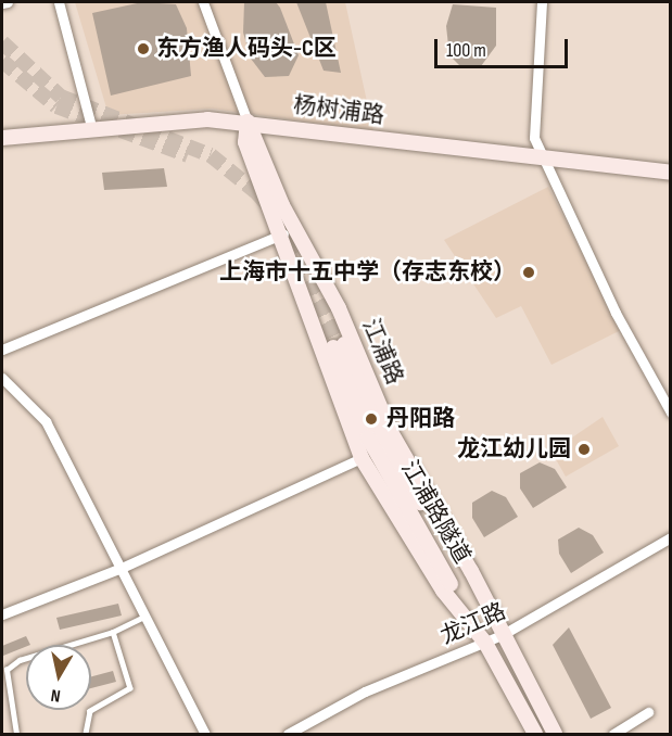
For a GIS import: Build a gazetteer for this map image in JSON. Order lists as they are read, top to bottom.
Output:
{
  "streets": {
    "main road": ["杨树浦路", "江浦路", "江浦路隧道"],
    "street": ["龙江路"]
  },
  "crossings": [
    ["杨树浦路", "江浦路"],
    ["江浦路", "江浦路隧道"],
    ["江浦路", "龙江路"]
  ],
  "places": [
    "东方渔人码头-C区",
    "上海市十五中学（存志东校）",
    "丹阳路",
    "龙江幼儿园"
  ],
  "scale_bar": "100 m",
  "north": "bottom"
}
